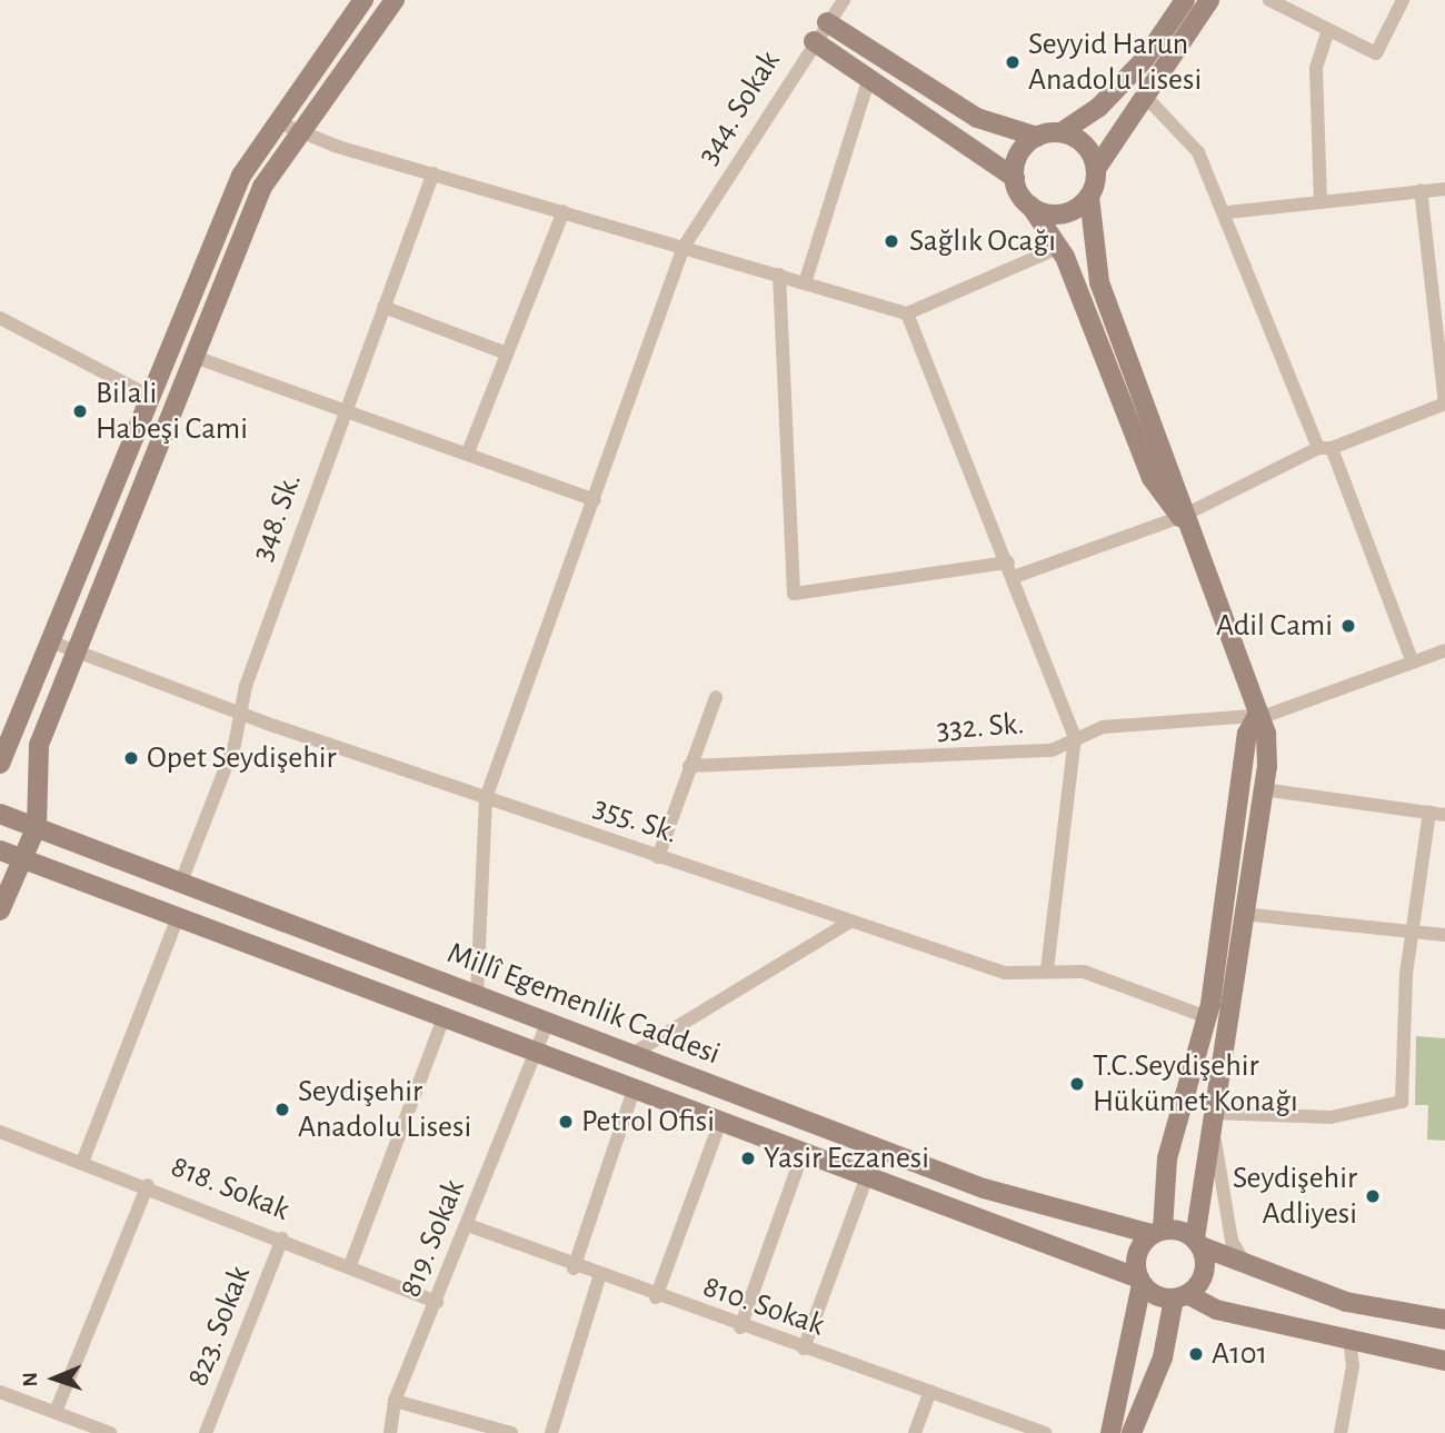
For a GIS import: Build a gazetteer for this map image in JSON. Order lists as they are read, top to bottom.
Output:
{
  "streets": {
    "street": [
      "344. Sokak",
      "348. Sk.",
      "332. Sk.",
      "355. Sk.",
      "Millî Egemenlik Caddesi",
      "818. Sokak",
      "819. Sokak",
      "810. Sokak",
      "823. Sokak"
    ]
  },
  "crossings": [
    ["344. Sokak", "355. Sk."],
    ["344. Sokak", "Millî Egemenlik Caddesi"],
    ["348. Sk.", "355. Sk."],
    ["348. Sk.", "Millî Egemenlik Caddesi"],
    ["Millî Egemenlik Caddesi", "819. Sokak"],
    ["818. Sokak", "819. Sokak"],
    ["818. Sokak", "823. Sokak"],
    ["819. Sokak", "810. Sokak"]
  ],
  "places": [
    "Seyyid Harun Anadolu Lisesi",
    "Sağlık Ocağı",
    "Bilali Habeşi Cami",
    "Adil Cami",
    "Opet Seydişehir",
    "T.C.Seydişehir Hükümet Konağı",
    "Seydişehir Anadolu Lisesi",
    "Petrol Ofisi",
    "Yasir Eczanesi",
    "Seydişehir Adliyesi",
    "A101"
  ],
  "north": "left"
}
